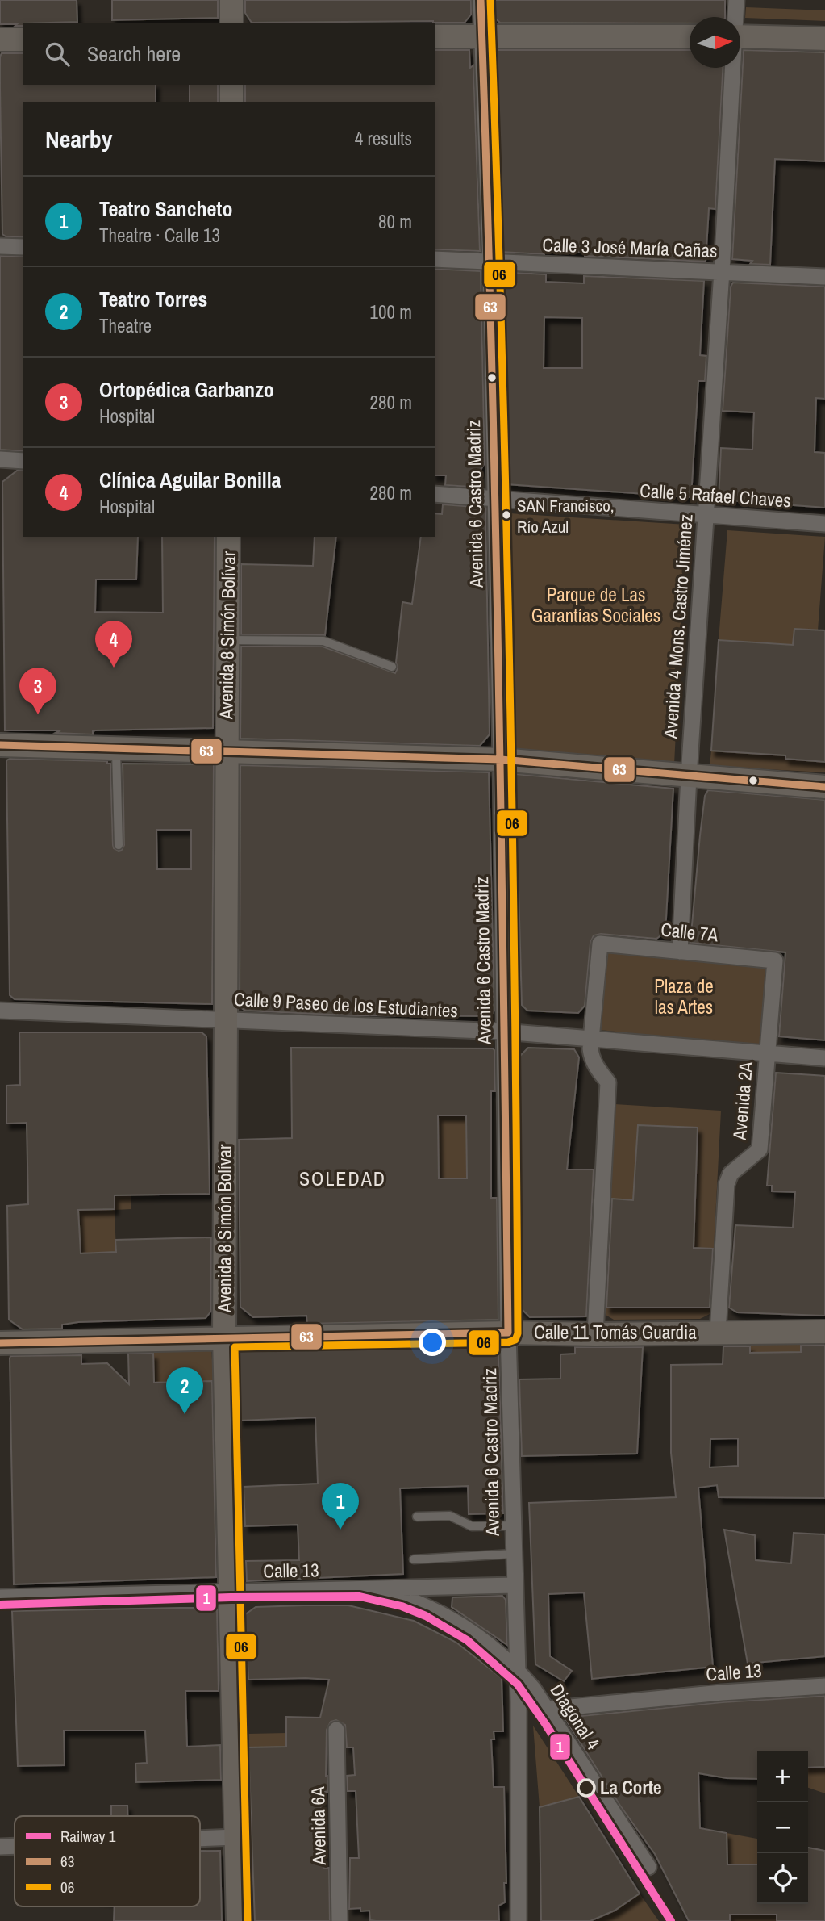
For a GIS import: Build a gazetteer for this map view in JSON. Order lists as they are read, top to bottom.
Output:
{
  "streets": {
    "street": [
      "Calle 3 José María Cañas",
      "Calle 5 Rafael Chaves",
      "Avenida 6 Castro Madriz",
      "Avenida 4 Mons. Castro Jiménez",
      "Avenida 8 Simón Bolívar",
      "Calle 7A",
      "Calle 9 Paseo de los Estudiantes",
      "Avenida 2A",
      "Calle 11 Tomás Guardia",
      "Calle 13",
      "Diagonal 4",
      "Avenida 6A"
    ]
  },
  "crossings": [
    ["Calle 3 José María Cañas", "Avenida 6 Castro Madriz"],
    ["Calle 3 José María Cañas", "Avenida 4 Mons. Castro Jiménez"],
    ["Calle 5 Rafael Chaves", "Avenida 6 Castro Madriz"],
    ["Calle 5 Rafael Chaves", "Avenida 4 Mons. Castro Jiménez"],
    ["Avenida 6 Castro Madriz", "Calle 9 Paseo de los Estudiantes"],
    ["Avenida 6 Castro Madriz", "Calle 11 Tomás Guardia"],
    ["Avenida 6 Castro Madriz", "Calle 13"],
    ["Avenida 6 Castro Madriz", "Diagonal 4"],
    ["Avenida 4 Mons. Castro Jiménez", "Calle 7A"],
    ["Avenida 8 Simón Bolívar", "Calle 9 Paseo de los Estudiantes"],
    ["Avenida 8 Simón Bolívar", "Calle 11 Tomás Guardia"],
    ["Avenida 8 Simón Bolívar", "Calle 13"],
    ["Calle 7A", "Calle 9 Paseo de los Estudiantes"],
    ["Calle 7A", "Avenida 2A"],
    ["Calle 9 Paseo de los Estudiantes", "Avenida 2A"],
    ["Avenida 2A", "Calle 11 Tomás Guardia"],
    ["Calle 13", "Diagonal 4"]
  ],
  "districts": ["SOLEDAD"],
  "parks": ["Parque de Las Garantías Sociales", "Plaza de las Artes"],
  "places": ["SAN Francisco, Río Azul", "La Corte"],
  "lines": ["transit line 63", "transit line 06", "rail line 1"],
  "legend": ["Railway 1", "63", "06"],
  "north": "right",
  "page": {
    "search": "Search here",
    "heading": ["Nearby", "4 results"],
    "list": [
      {
        "mark": "1",
        "name": "Teatro Sancheto",
        "note": "Theatre · Calle 13",
        "value": "80 m"
      },
      {
        "mark": "2",
        "name": "Teatro Torres",
        "note": "Theatre",
        "value": "100 m"
      },
      {
        "mark": "3",
        "name": "Ortopédica Garbanzo",
        "note": "Hospital",
        "value": "280 m"
      },
      {
        "mark": "4",
        "name": "Clínica Aguilar Bonilla",
        "note": "Hospital",
        "value": "280 m"
      }
    ],
    "pins": [
      "4",
      "3",
      "2",
      "1"
    ],
    "map_buttons": ["+", "−"]
  }
}
